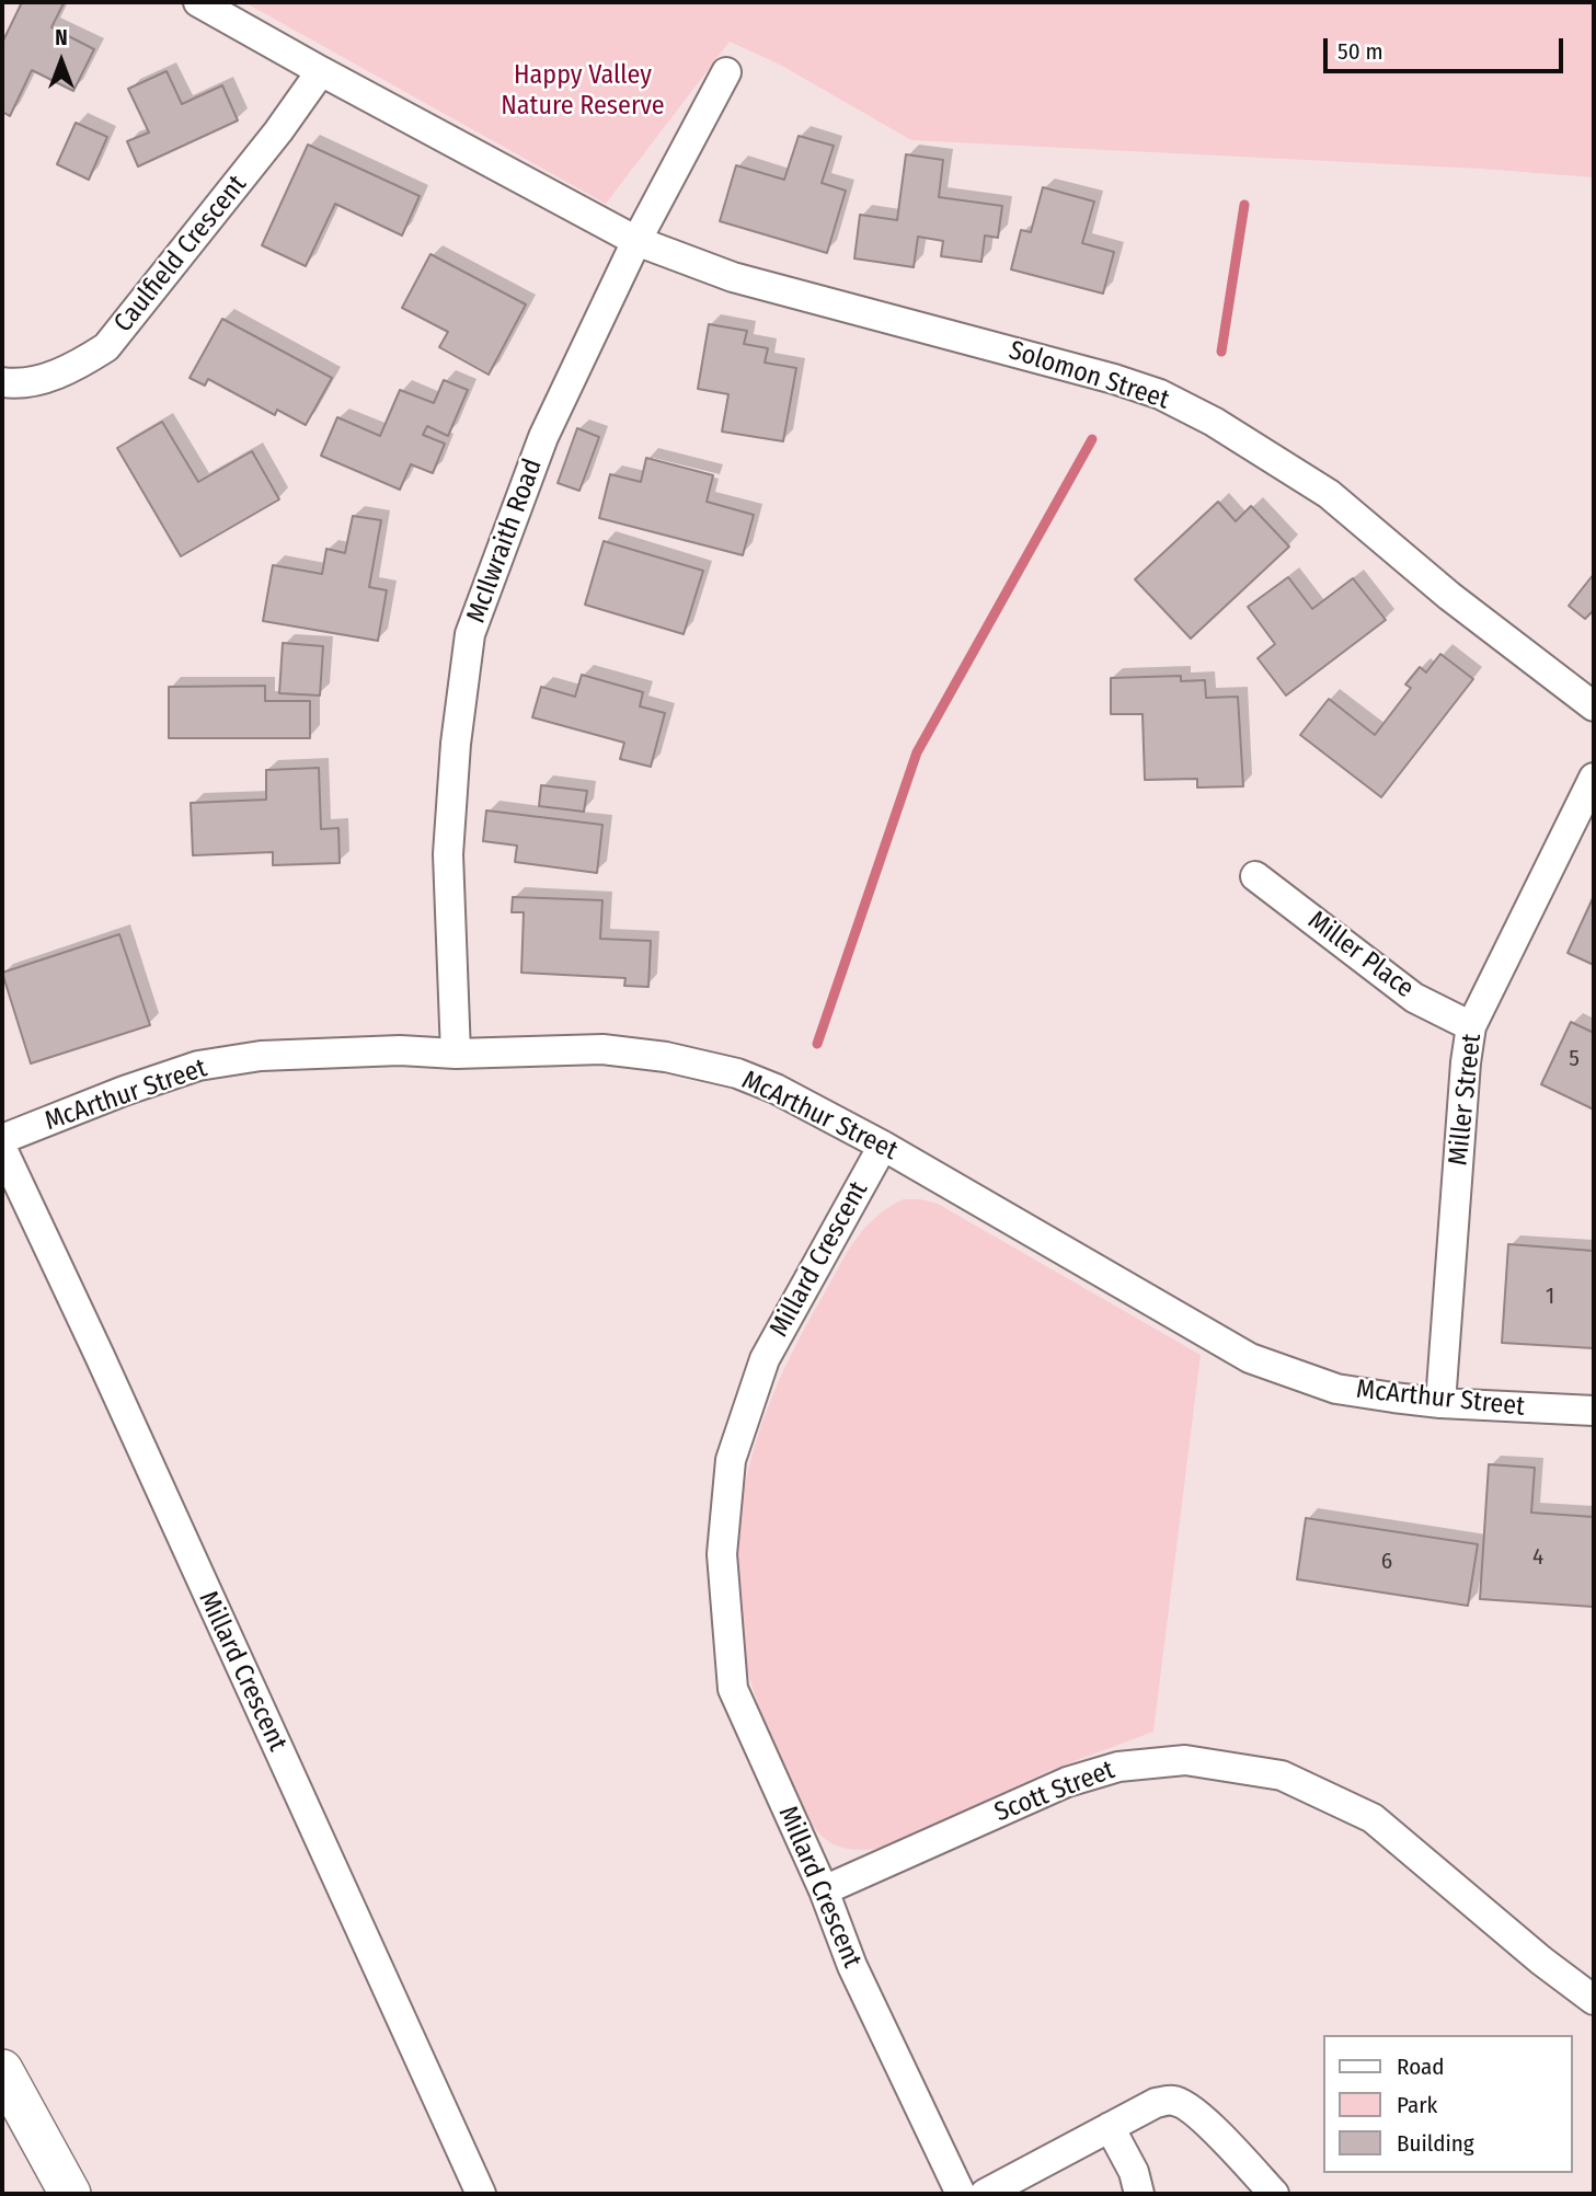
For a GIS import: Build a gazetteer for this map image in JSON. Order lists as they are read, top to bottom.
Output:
{
  "streets": {
    "street": [
      "Caulfield Crescent",
      "Solomon Street",
      "McIlwraith Road",
      "Miller Place",
      "McArthur Street",
      "Miller Street",
      "Millard Crescent",
      "Scott Street"
    ]
  },
  "crossings": [
    ["Solomon Street", "McIlwraith Road"],
    ["McIlwraith Road", "McArthur Street"],
    ["Miller Place", "Miller Street"],
    ["McArthur Street", "Miller Street"],
    ["McArthur Street", "Millard Crescent"],
    ["Millard Crescent", "Scott Street"]
  ],
  "parks": ["Happy Valley Nature Reserve"],
  "house_numbers": [
    "5",
    "1",
    "4",
    "6"
  ],
  "legend": ["Road", "Park", "Building"],
  "scale_bar": "50 m",
  "north": "top"
}
